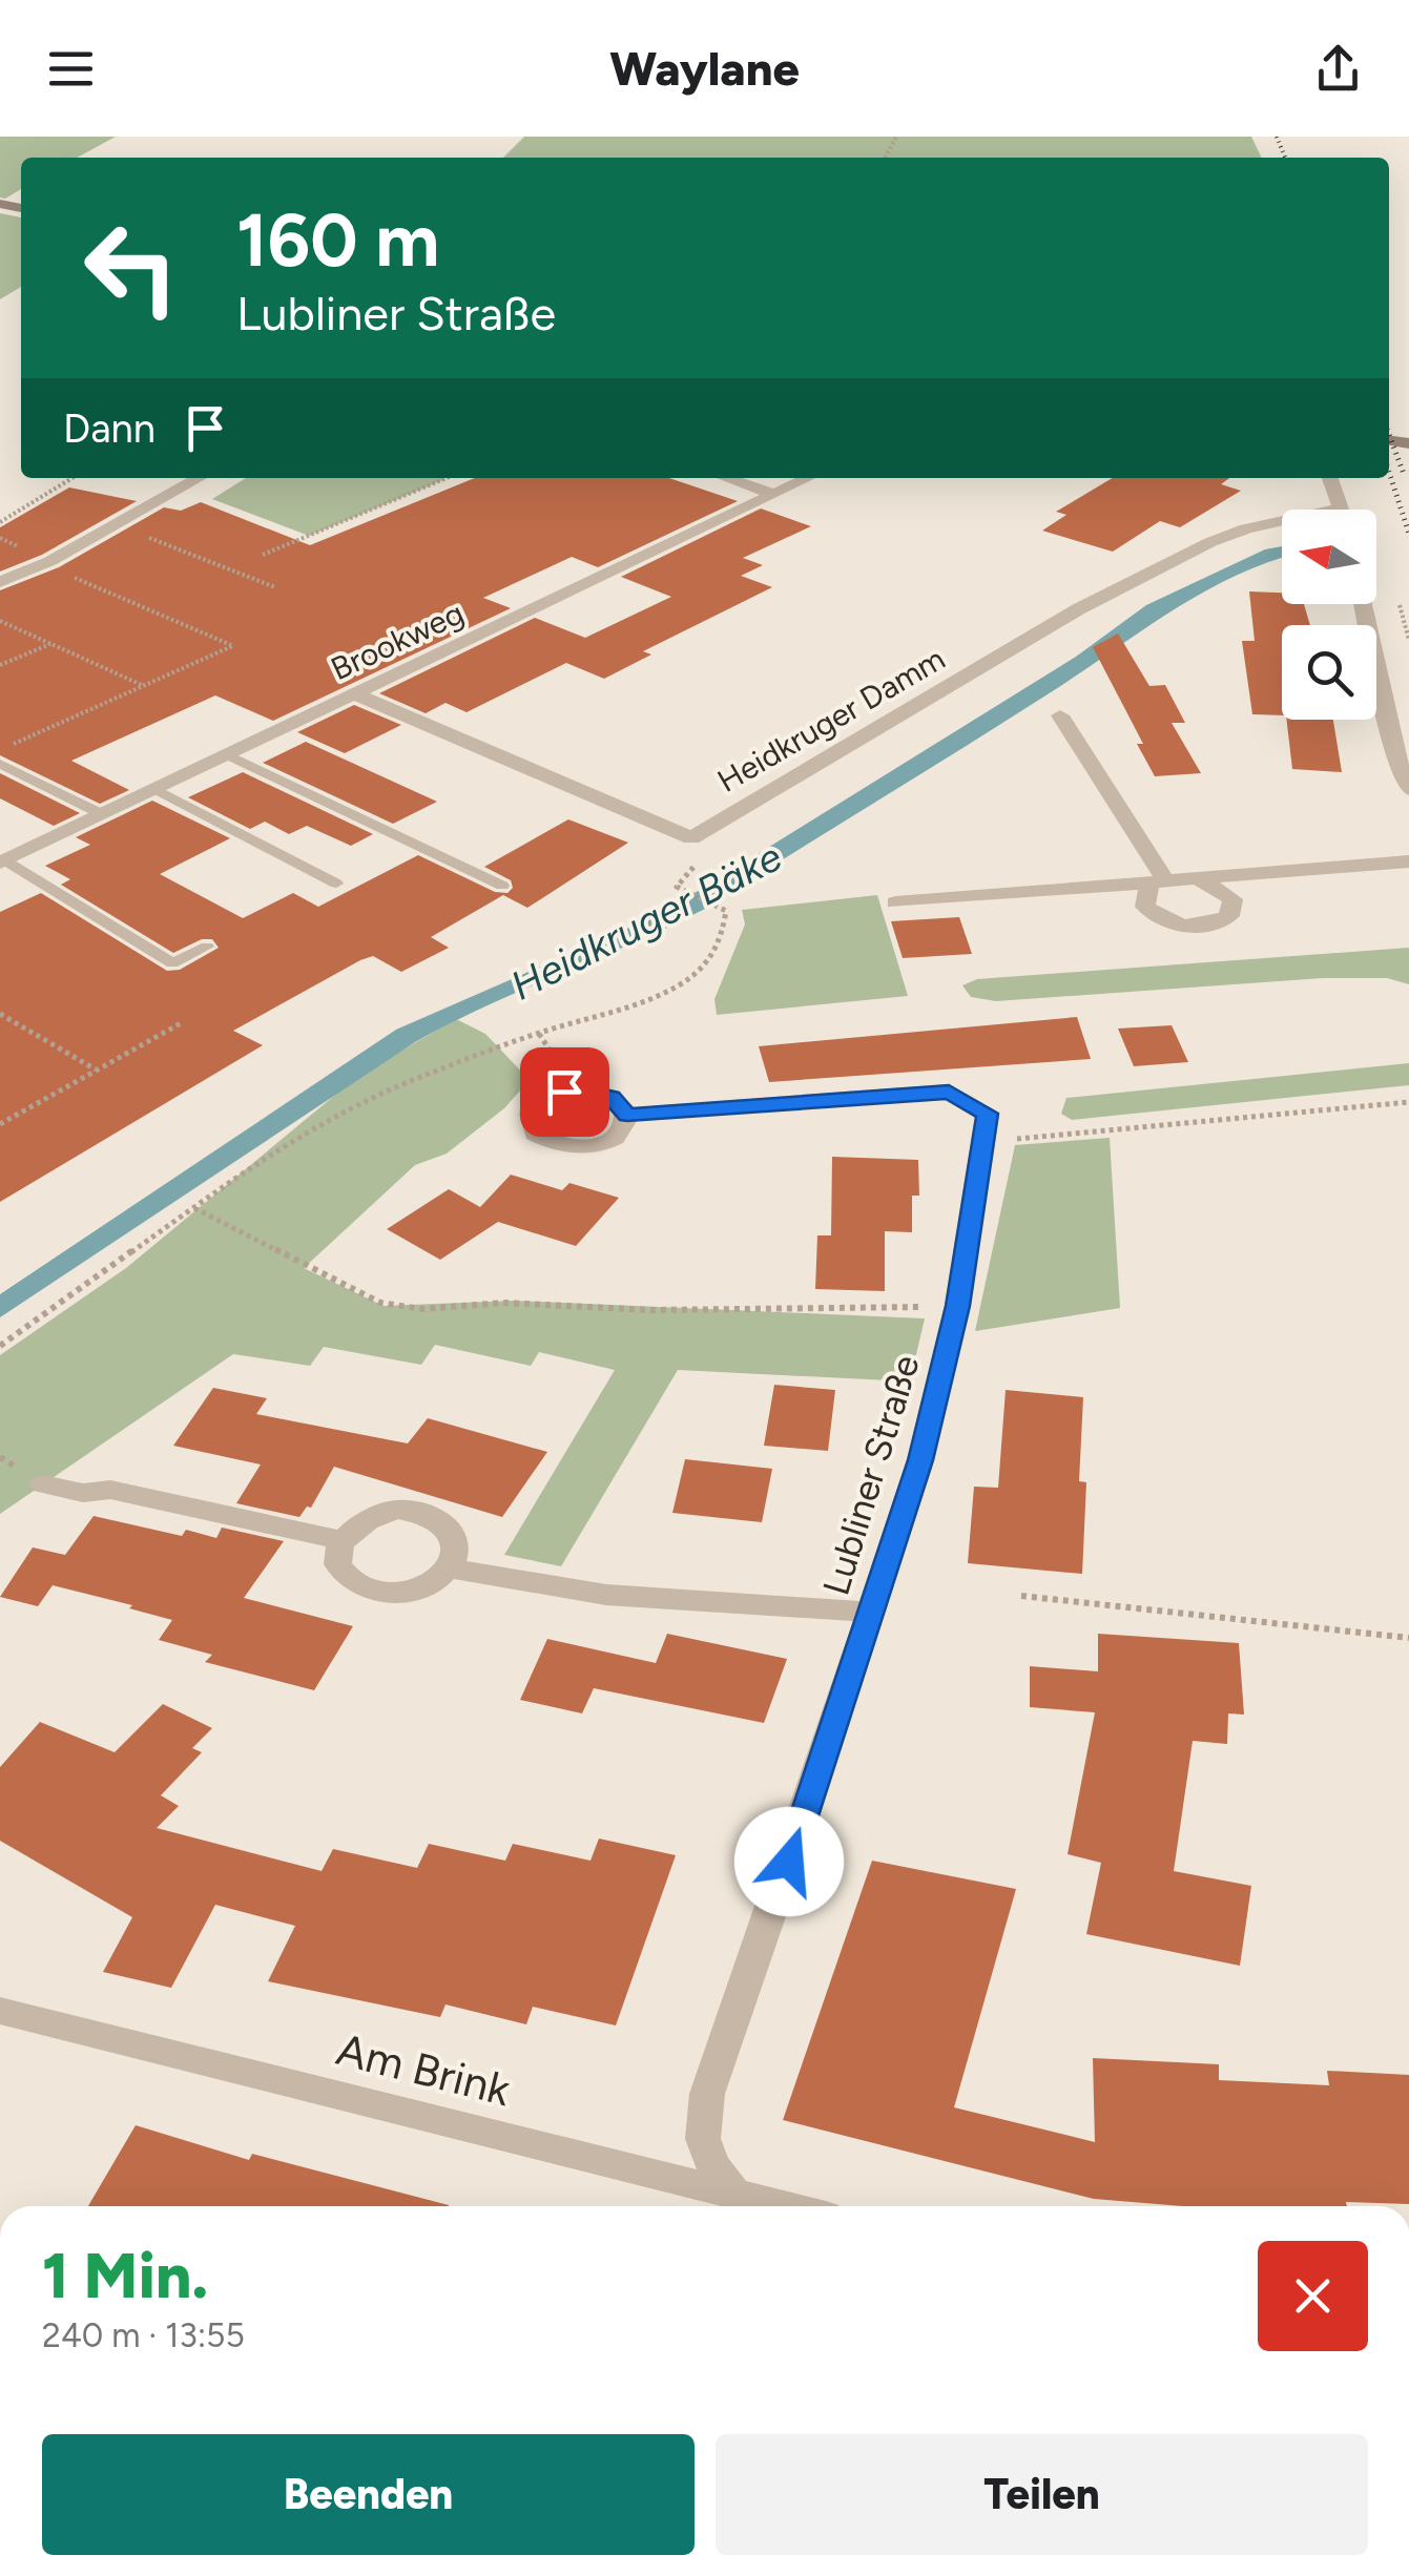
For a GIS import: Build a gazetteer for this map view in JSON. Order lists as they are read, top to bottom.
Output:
{
  "streets": {
    "street": [
      "Brookweg",
      "Heidkruger Damm",
      "Lubliner Straße",
      "Am Brink"
    ]
  },
  "crossings": [
    ["Brookweg", "Heidkruger Damm"],
    ["Lubliner Straße", "Am Brink"]
  ],
  "water": ["Heidkruger Bäke"],
  "north": "left",
  "page": {
    "header": "Waylane",
    "turn": ["160 m", "Lubliner Straße"],
    "then": "Dann",
    "heading": ["1 Min.", "240 m · 13:55"],
    "buttons": ["Beenden", "Teilen"]
  }
}
